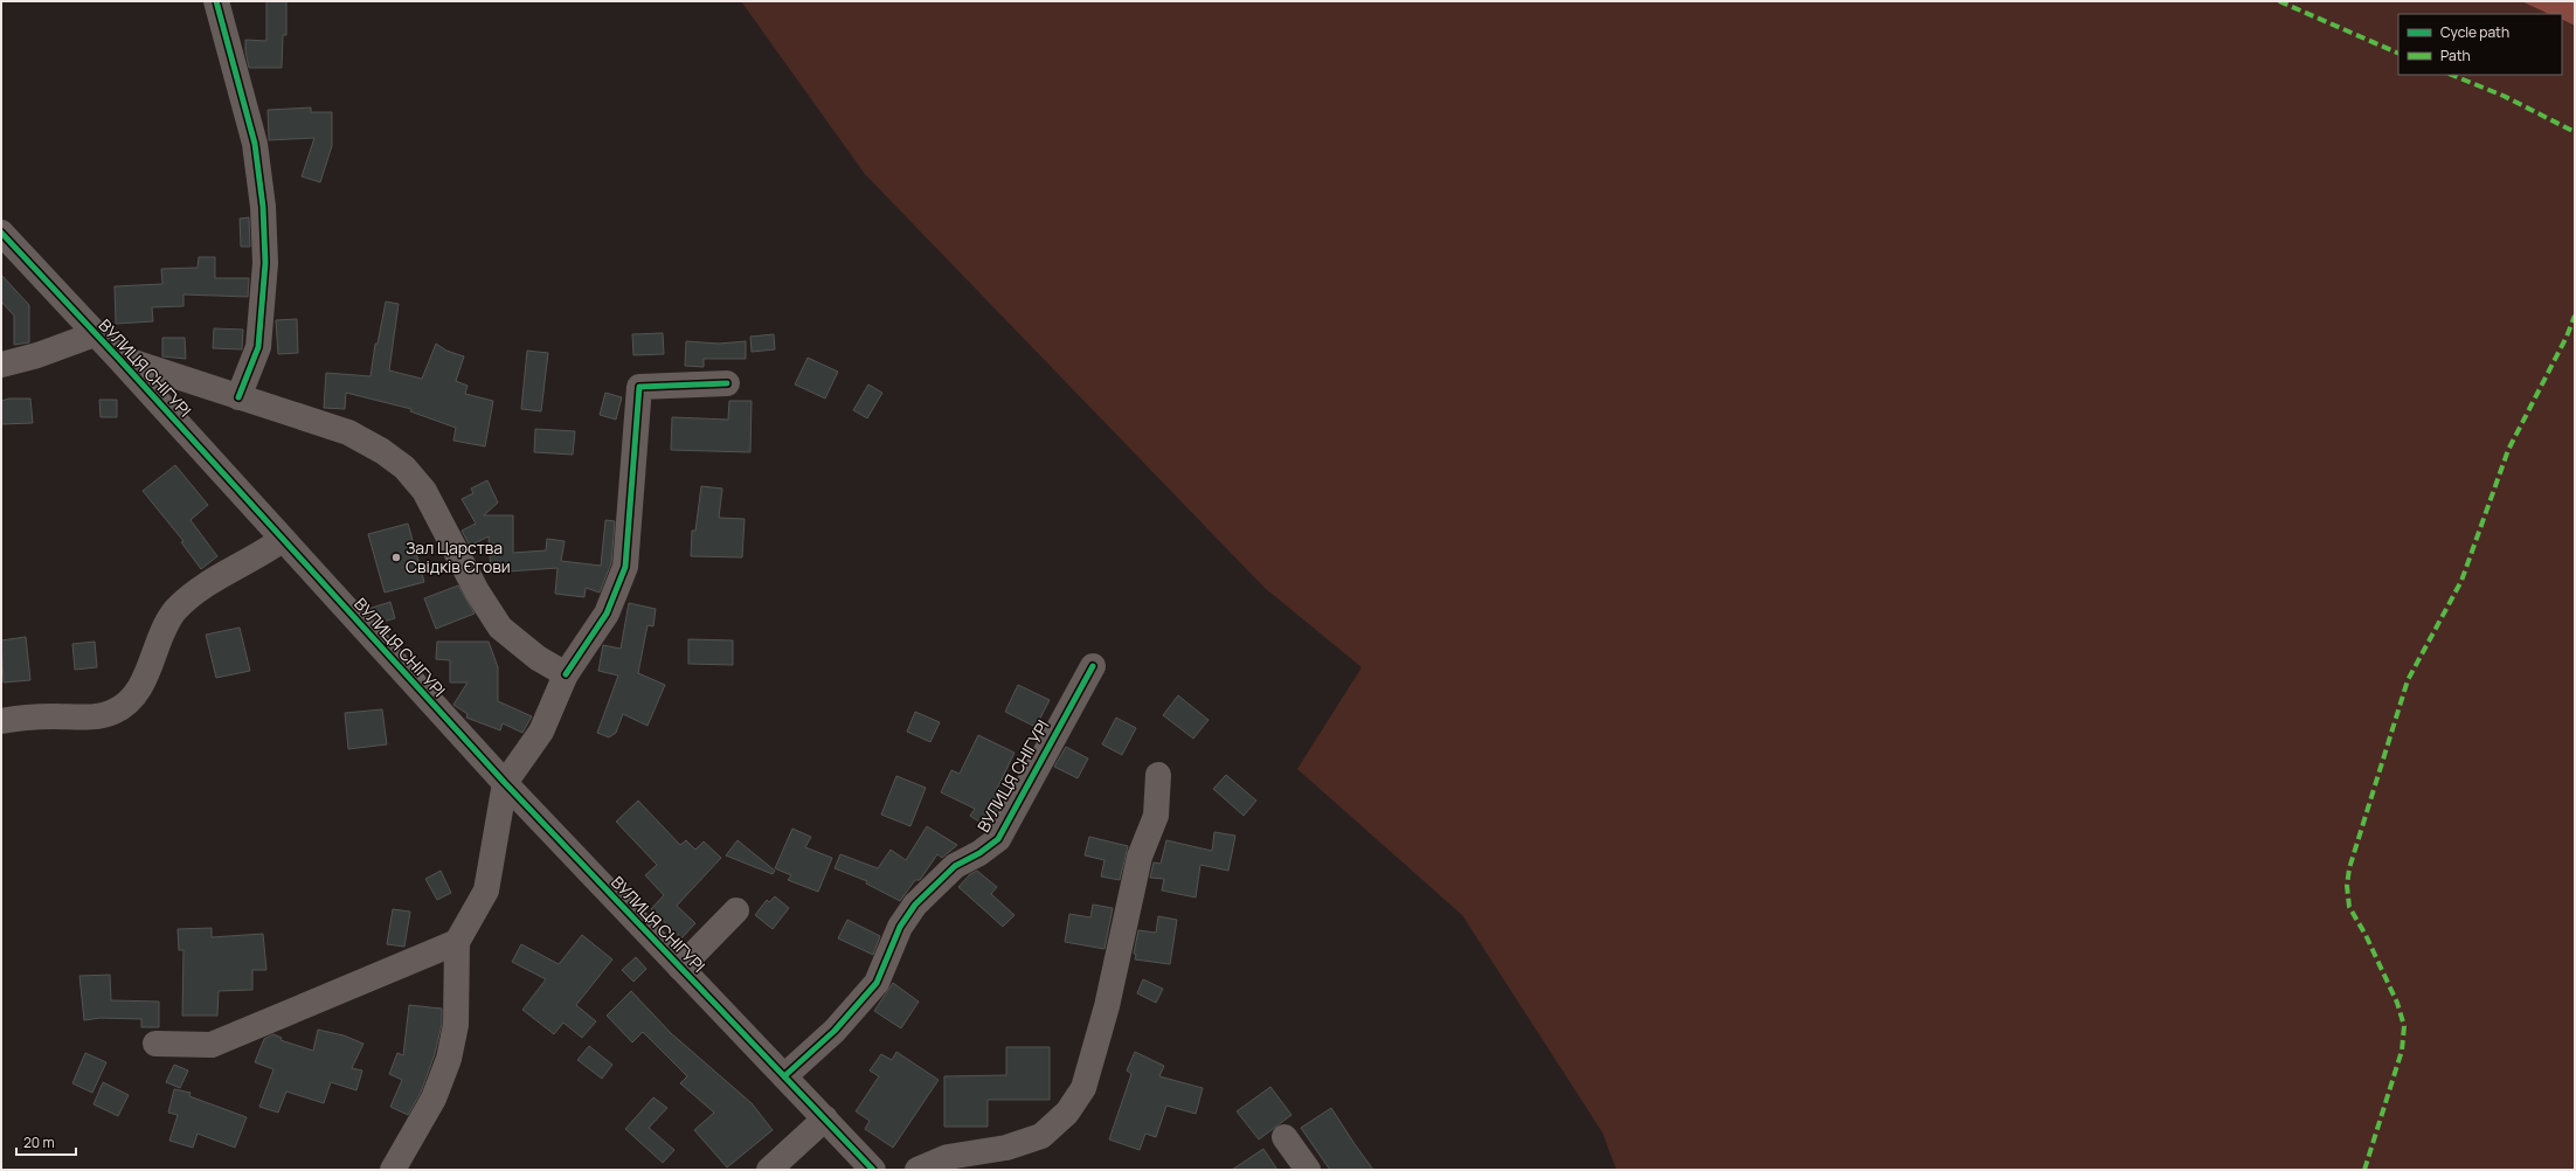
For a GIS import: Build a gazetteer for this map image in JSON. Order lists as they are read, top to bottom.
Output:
{
  "streets": {
    "street": ["ВУЛИЦЯ СНІГУРІ"]
  },
  "places": ["Зал Царства Свідків Єгови"],
  "legend": ["Cycle path", "Path"],
  "scale_bar": "20 m"
}
